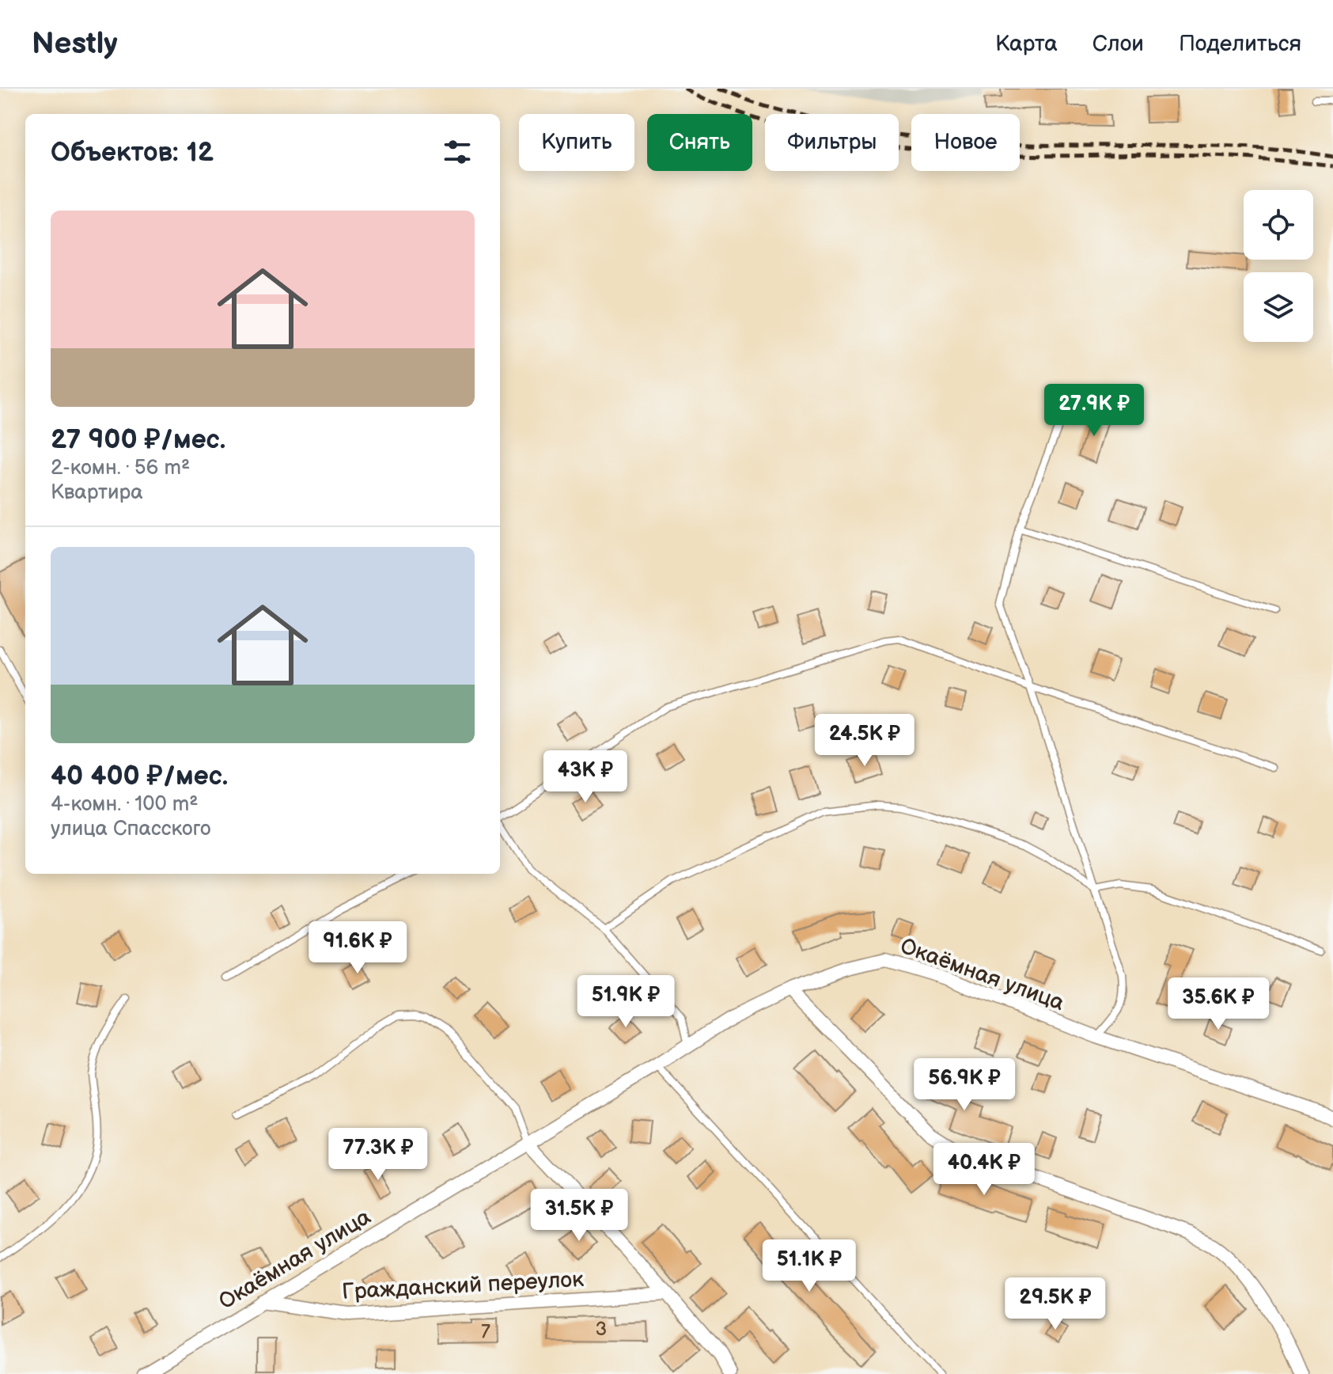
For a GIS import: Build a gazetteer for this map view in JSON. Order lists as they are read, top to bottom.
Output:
{
  "streets": {
    "street": ["Окаёмная улица", "Гражданский переулок"]
  },
  "crossings": [
    ["Окаёмная улица", "Гражданский переулок"]
  ],
  "house_numbers": ["3", "7"],
  "page": {
    "header": "Nestly",
    "nav": ["Карта", "Слои", "Поделиться"],
    "chip": [
      "Купить",
      "Снять",
      "Фильтры",
      "Новое"
    ],
    "heading": "Объектов: 12",
    "list": [
      {
        "name": "27 900 ₽/мес.",
        "note": "2-комн. · 56 m² · Квартира"
      },
      {
        "name": "40 400 ₽/мес.",
        "note": "4-комн. · 100 m² · улица Спасского"
      }
    ],
    "price": [
      "27.9K ₽",
      "24.5K ₽",
      "43K ₽",
      "91.6K ₽",
      "51.9K ₽",
      "35.6K ₽",
      "56.9K ₽",
      "77.3K ₽",
      "40.4K ₽",
      "31.5K ₽",
      "51.1K ₽",
      "29.5K ₽"
    ]
  }
}
